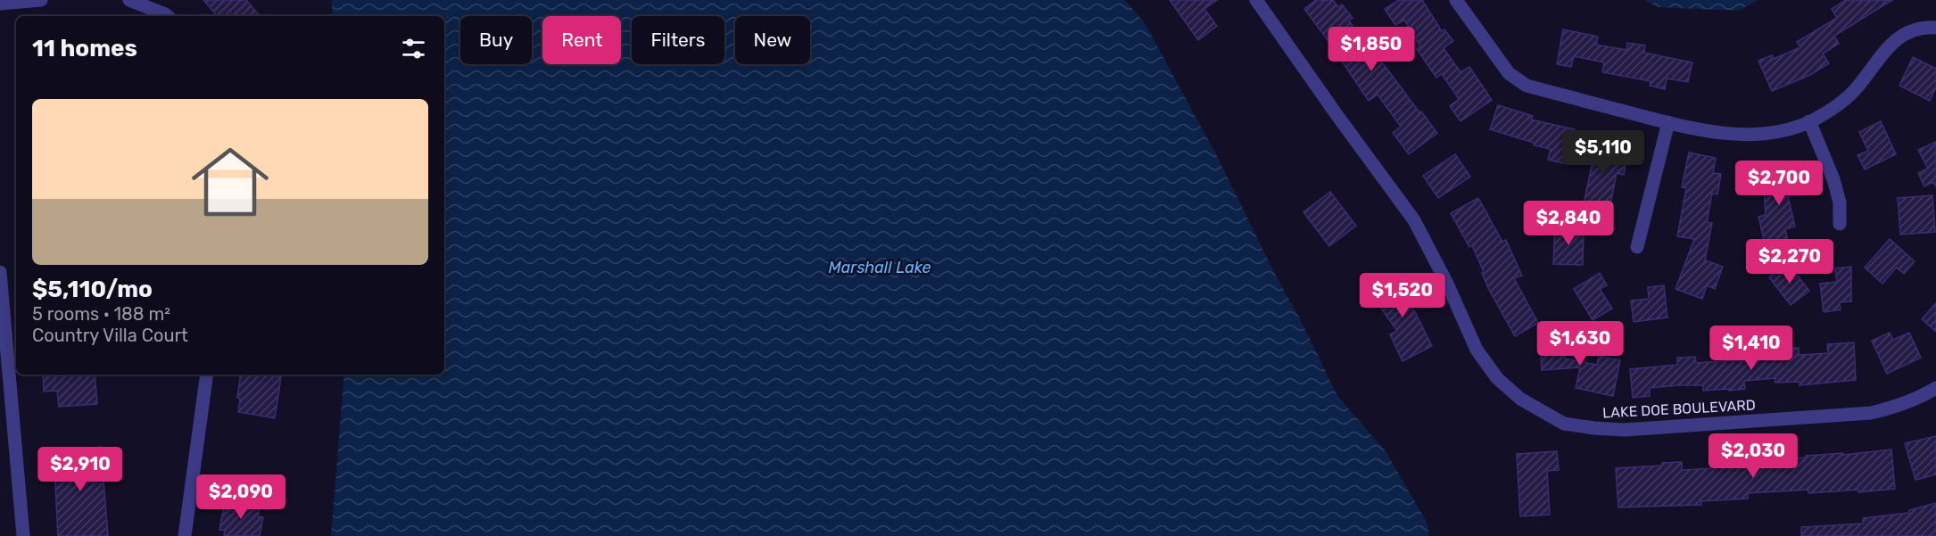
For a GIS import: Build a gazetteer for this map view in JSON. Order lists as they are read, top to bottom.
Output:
{
  "streets": {
    "street": ["LAKE DOE BOULEVARD"]
  },
  "water": ["Marshall Lake"],
  "page": {
    "chip": [
      "Buy",
      "Rent",
      "Filters",
      "New"
    ],
    "heading": "11 homes",
    "price": [
      "$1,850",
      "$5,110",
      "$2,700",
      "$2,840",
      "$2,270",
      "$1,520",
      "$1,630",
      "$1,410",
      "$2,030",
      "$2,910",
      "$2,090"
    ],
    "list": [
      {
        "name": "$5,110/mo",
        "note": "5 rooms · 188 m² · Country Villa Court"
      }
    ]
  }
}
